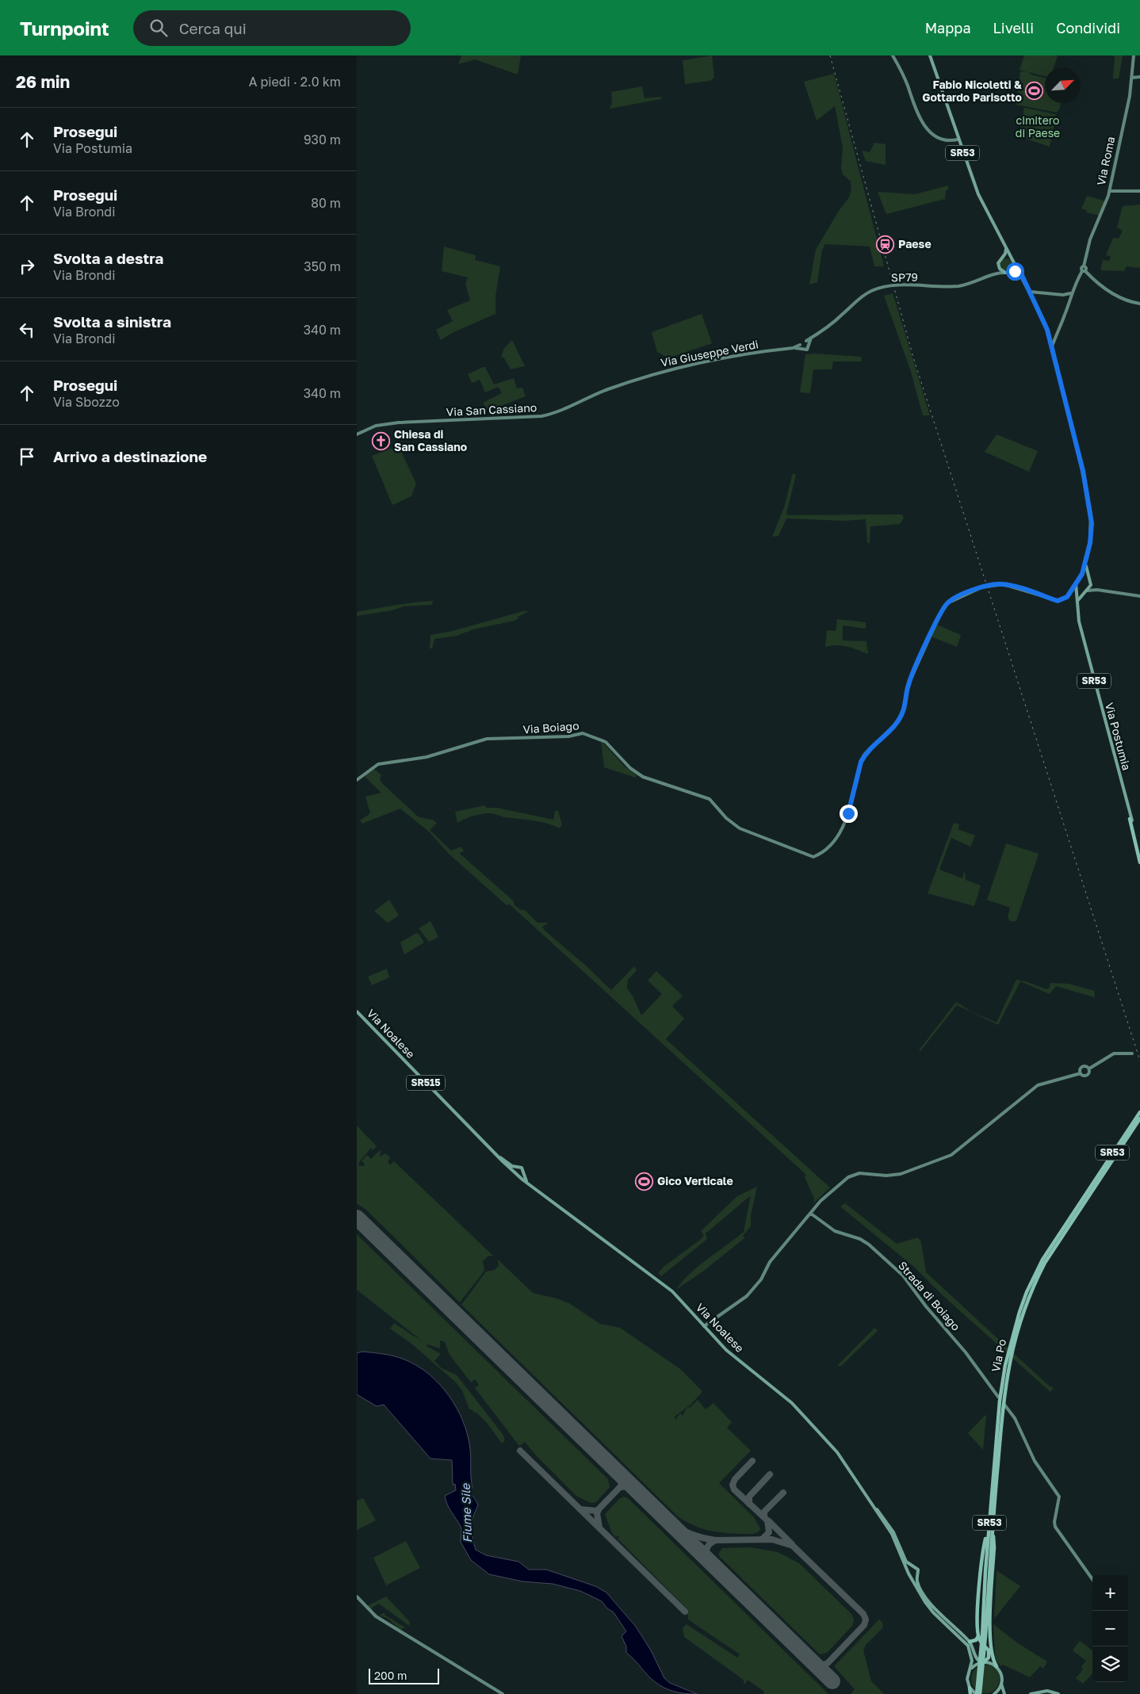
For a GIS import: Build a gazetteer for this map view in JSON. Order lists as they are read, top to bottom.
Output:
{
  "streets": {
    "highway": ["SR53", "Via Po"],
    "main road": ["Via Postumia", "Via Noalese", "SR515"],
    "street": [
      "Via Roma",
      "SP79",
      "Via Giuseppe Verdi",
      "Via San Cassiano",
      "Via Boiago",
      "Strada di Boiago"
    ]
  },
  "crossings": [
    ["SR53", "Via Postumia"],
    ["SR53", "Via Po"],
    ["Via Giuseppe Verdi", "Via San Cassiano"]
  ],
  "water": ["Fiume Sile"],
  "parks": ["cimitero di Paese"],
  "places": {
    "sports": ["Fabio Nicoletti & Gottardo Parisotto", "Gico Verticale"],
    "station": ["Paese"],
    "church": ["Chiesa di San Cassiano"]
  },
  "scale_bar": "200 m",
  "north": "top right",
  "page": {
    "header": "Turnpoint",
    "search": "Cerca qui",
    "nav": ["Mappa", "Livelli", "Condividi"],
    "heading": ["26 min", "A piedi · 2.0 km"],
    "list": [
      ["Prosegui", "Via Postumia", "930 m"],
      ["Prosegui", "Via Brondi", "80 m"],
      ["Svolta a destra", "Via Brondi", "350 m"],
      ["Svolta a sinistra", "Via Brondi", "340 m"],
      ["Prosegui", "Via Sbozzo", "340 m"],
      "Arrivo a destinazione"
    ],
    "map_buttons": ["+", "−"],
    "scale": "200 m"
  }
}
